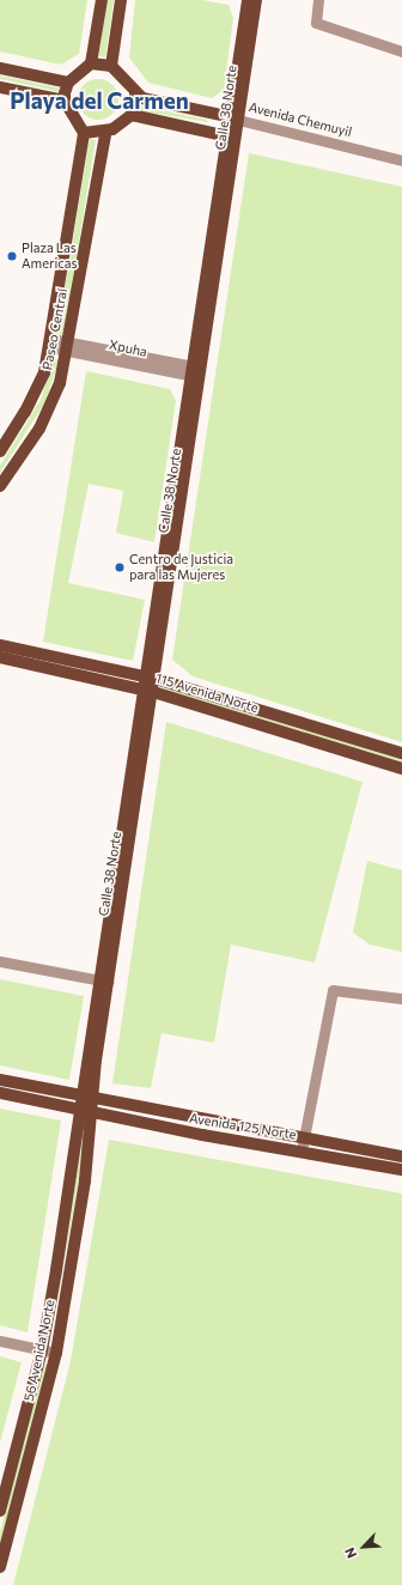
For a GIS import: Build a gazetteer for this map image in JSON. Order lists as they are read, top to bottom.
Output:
{
  "streets": {
    "main road": [
      "Calle 38 Norte",
      "Avenida Chemuyil",
      "Paseo Central",
      "115 Avenida Norte",
      "Avenida 125 Norte",
      "56 Avenida Norte"
    ],
    "street": ["Xpuha"]
  },
  "crossings": [
    ["Calle 38 Norte", "Avenida Chemuyil"],
    ["Calle 38 Norte", "Xpuha"],
    ["Calle 38 Norte", "115 Avenida Norte"],
    ["Calle 38 Norte", "Avenida 125 Norte"],
    ["Calle 38 Norte", "56 Avenida Norte"],
    ["Avenida Chemuyil", "Paseo Central"],
    ["Paseo Central", "Xpuha"],
    ["Avenida 125 Norte", "56 Avenida Norte"]
  ],
  "districts": ["Playa del Carmen"],
  "places": ["Plaza Las Americas", "Centro de Justicia para las Mujeres"],
  "north": "bottom left"
}
